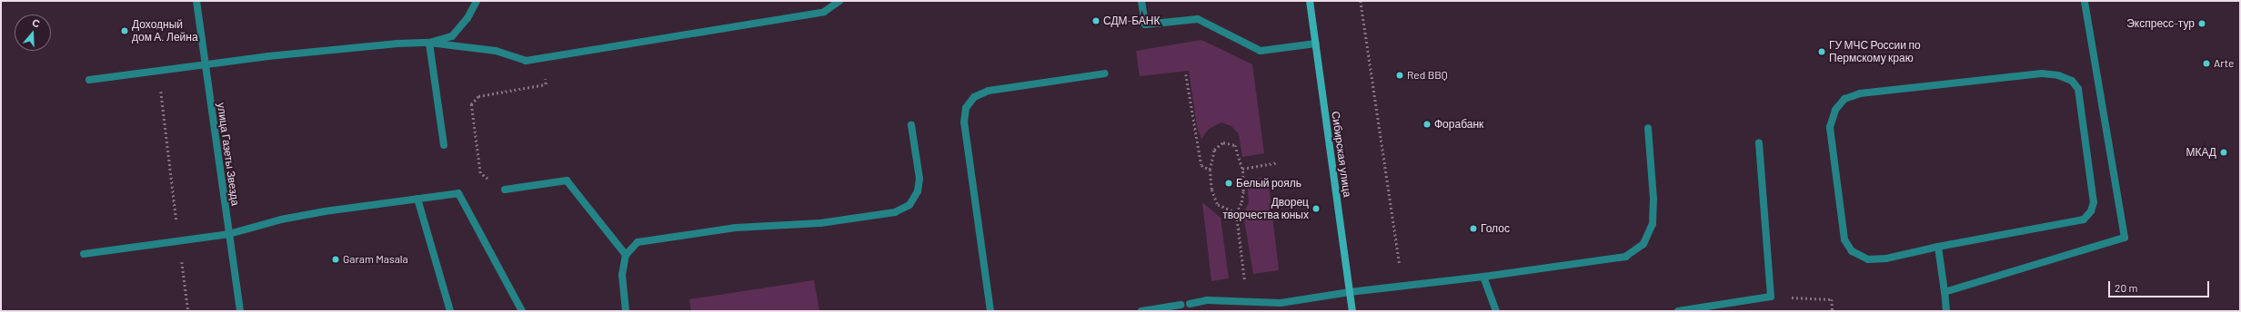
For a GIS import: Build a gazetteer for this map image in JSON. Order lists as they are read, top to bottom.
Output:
{
  "streets": {
    "main road": ["Сибирская улица"],
    "street": ["улица Газеты Звезда"]
  },
  "places": [
    "СДМ-БАНК",
    "Экспресс-тур",
    "Доходный дом А. Лейна",
    "ГУ МЧС России по Пермскому краю",
    "Arte",
    "Red BBQ",
    "Форабанк",
    "МКАД",
    "Белый рояль",
    "Дворец творчества юных",
    "Голос",
    "Garam Masala"
  ],
  "scale_bar": "20 m",
  "north": "top"
}
